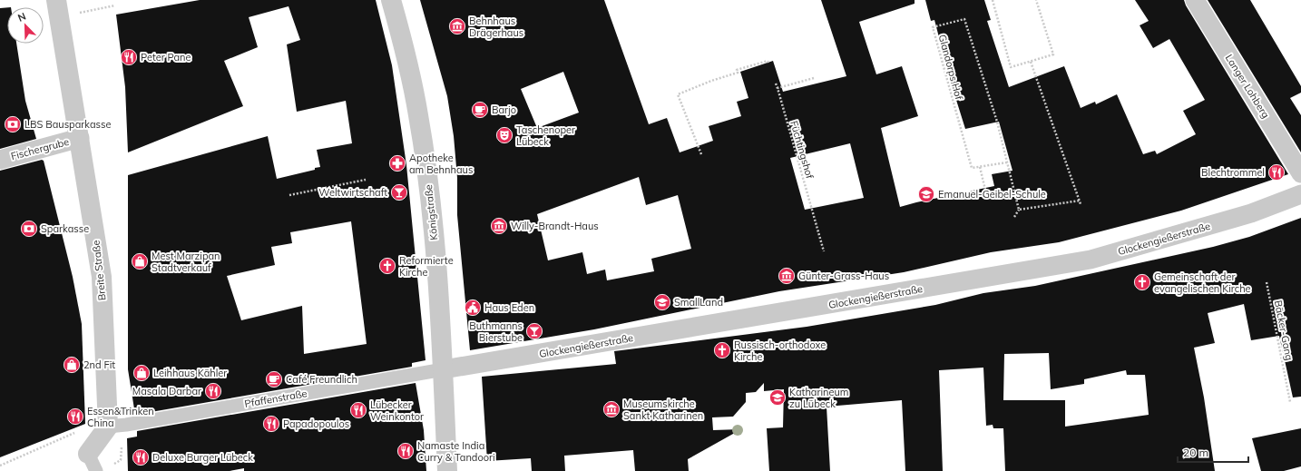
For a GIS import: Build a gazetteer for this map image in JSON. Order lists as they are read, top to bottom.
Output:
{
  "streets": {
    "street": [
      "Langer Lohberg",
      "Fischergrube",
      "Königstraße",
      "Glockengießerstraße",
      "Breite Straße",
      "Pfaffenstraße"
    ],
    "path": ["Glandorps Hof", "Füchtingshof", "Bäcker-Gang"]
  },
  "crossings": [
    ["Fischergrube", "Breite Straße"],
    ["Königstraße", "Glockengießerstraße"],
    ["Königstraße", "Pfaffenstraße"],
    ["Glockengießerstraße", "Pfaffenstraße"],
    ["Breite Straße", "Pfaffenstraße"]
  ],
  "places": {
    "museum": [
      "Behnhaus Drägerhaus",
      "Willy-Brandt-Haus",
      "Günter-Grass-Haus",
      "Museumskirche Sankt Katharinen"
    ],
    "restaurant": [
      "Peter Pane",
      "Blechtrommel",
      "Masala Darbar",
      "Lübecker Weinkontor",
      "Essen&Trinken China",
      "Papadopoulos",
      "Namaste India Curry & Tandoori",
      "Deluxe Burger Lübeck"
    ],
    "cafe": ["Barjo", "Café Freundlich"],
    "bank": ["LBS Bausparkasse", "Sparkasse"],
    "theatre": ["Taschenoper Lübeck"],
    "pharmacy": ["Apotheke am Behnhaus"],
    "bar": ["Weltwirtschaft", "Buthmanns Bierstube"],
    "school or university": ["Emanuel-Geibel-Schule", "SmallLand", "Katharineum zu Lübeck"],
    "shop": ["Mest Marzipan Stadtverkauf", "2nd Fit", "Leihhaus Kähler"],
    "church": ["Reformierte Kirche", "Gemeinschaft der evangelischen Kirche", "Russisch-orthodoxe Kirche"],
    "public building": ["Haus Eden"]
  },
  "scale_bar": "20 m",
  "north": "top left"
}
